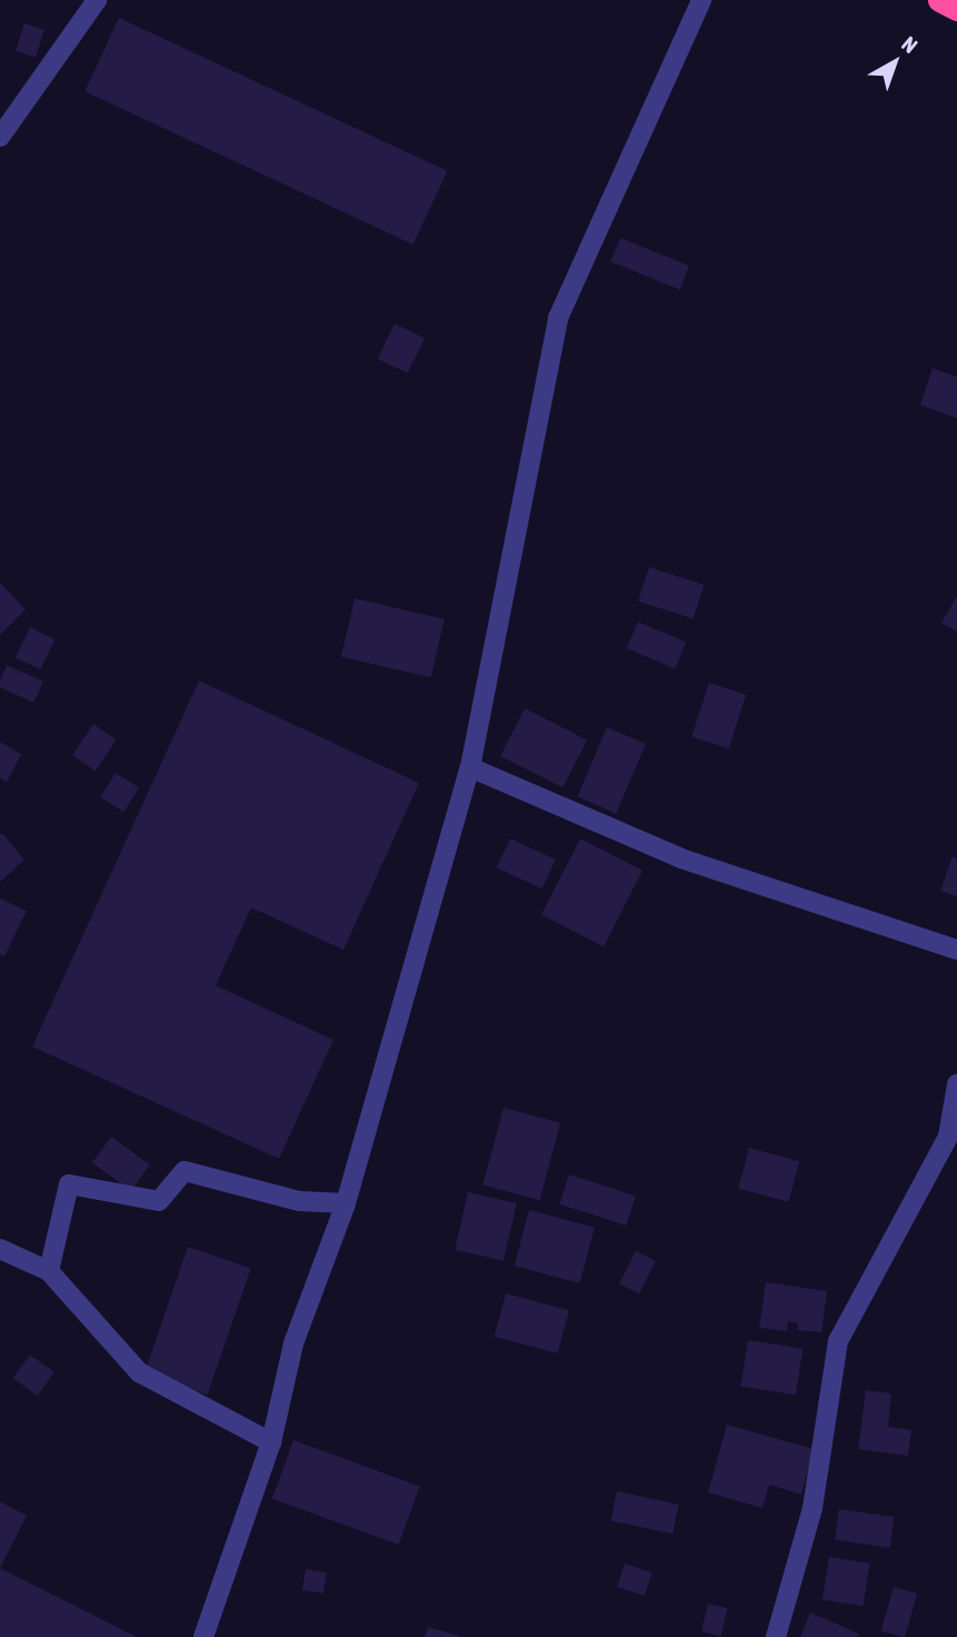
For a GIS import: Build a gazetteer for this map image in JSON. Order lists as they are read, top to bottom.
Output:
{
  "north": "top right"
}
